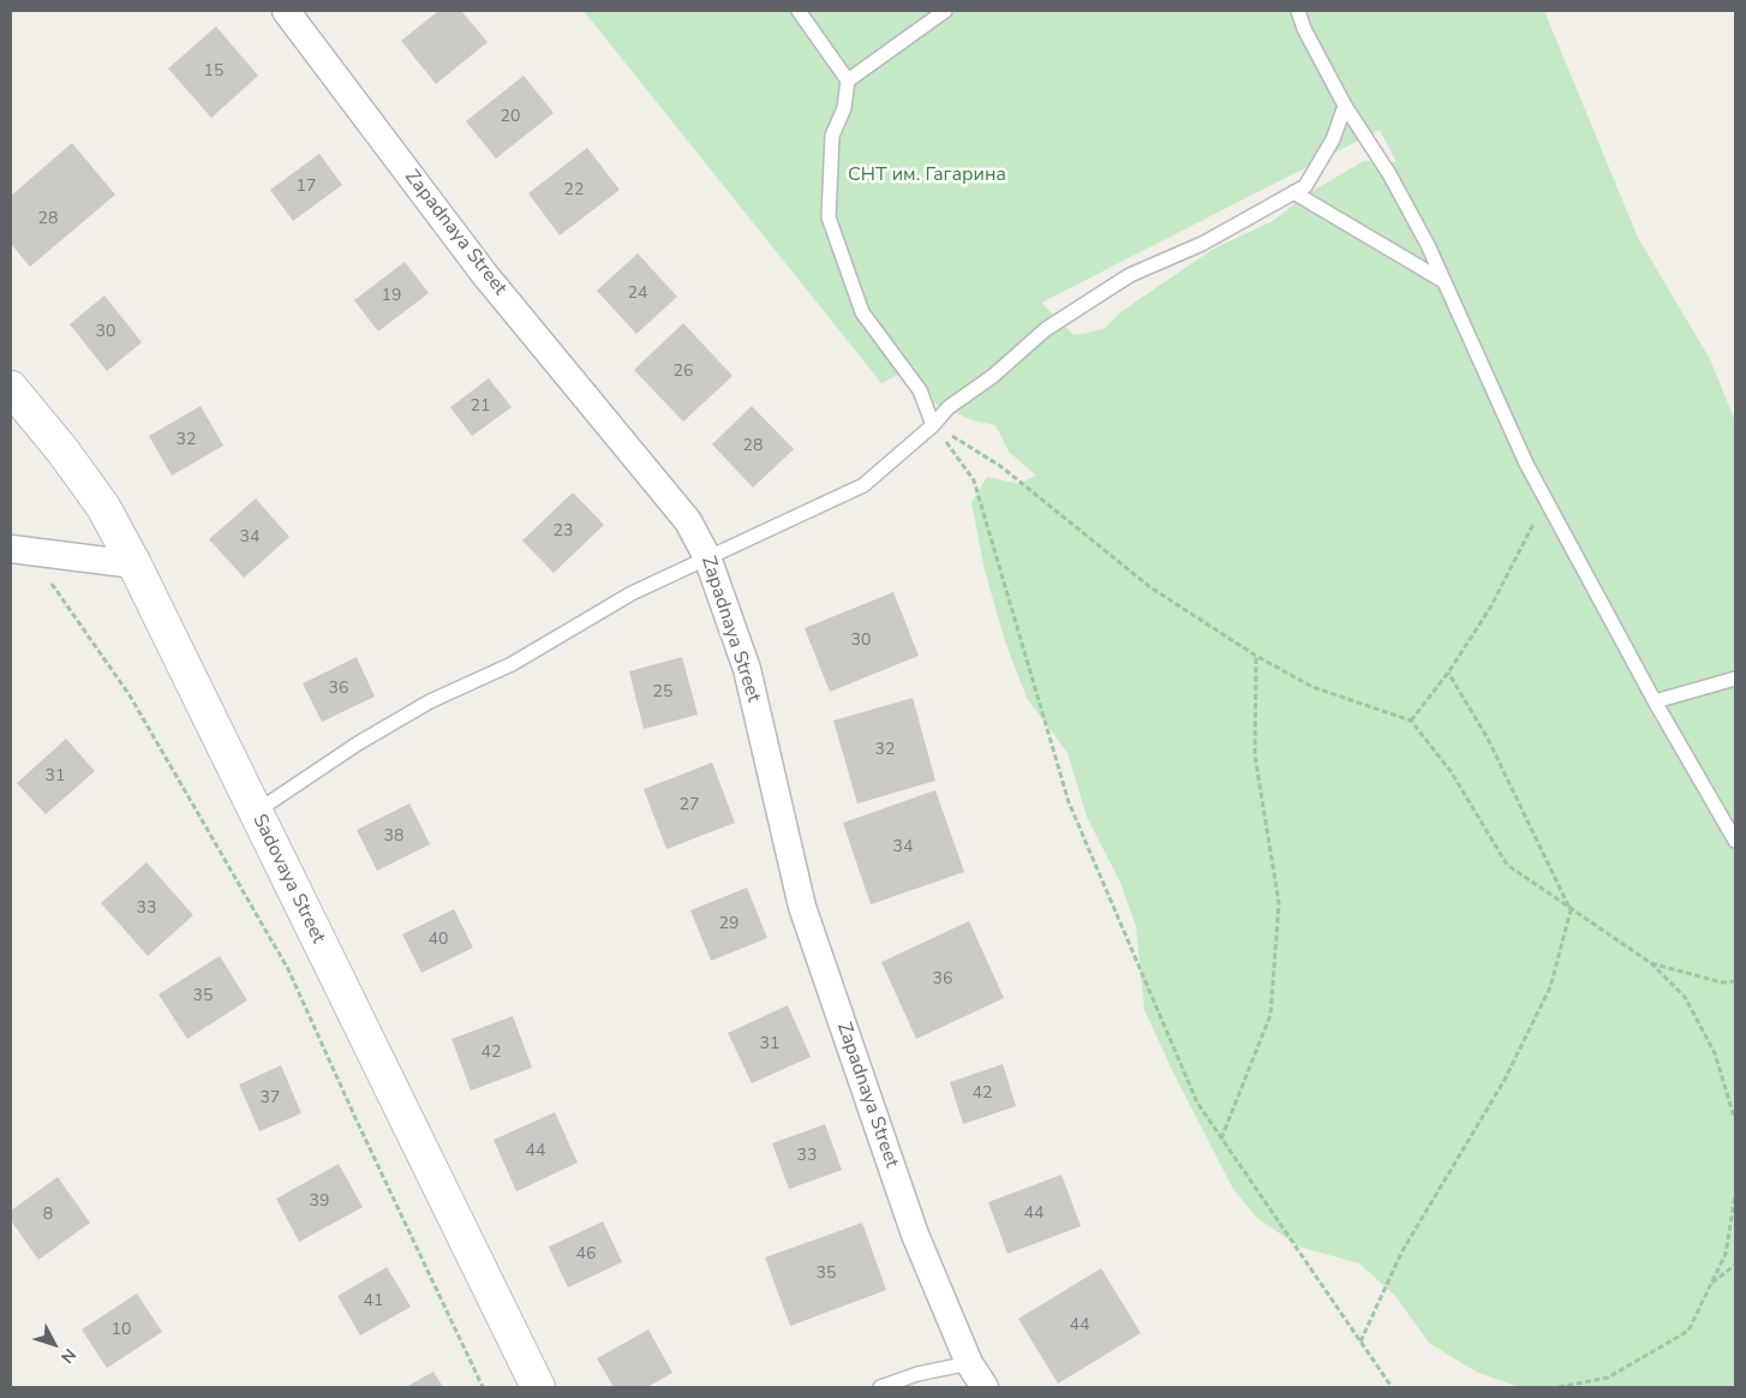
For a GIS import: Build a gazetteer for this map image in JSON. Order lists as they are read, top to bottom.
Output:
{
  "streets": {
    "street": ["Zapadnaya Street", "Sadovaya Street"]
  },
  "parks": ["СНТ им. Гагарина"],
  "house_numbers": [
    "15",
    "20",
    "17",
    "22",
    "28",
    "24",
    "19",
    "30",
    "26",
    "21",
    "32",
    "28",
    "23",
    "34",
    "30",
    "36",
    "25",
    "32",
    "31",
    "27",
    "38",
    "34",
    "33",
    "29",
    "40",
    "36",
    "35",
    "31",
    "42",
    "42",
    "37",
    "44",
    "33",
    "39",
    "44",
    "8",
    "46",
    "35",
    "41",
    "44",
    "10"
  ],
  "north": "bottom right"
}
